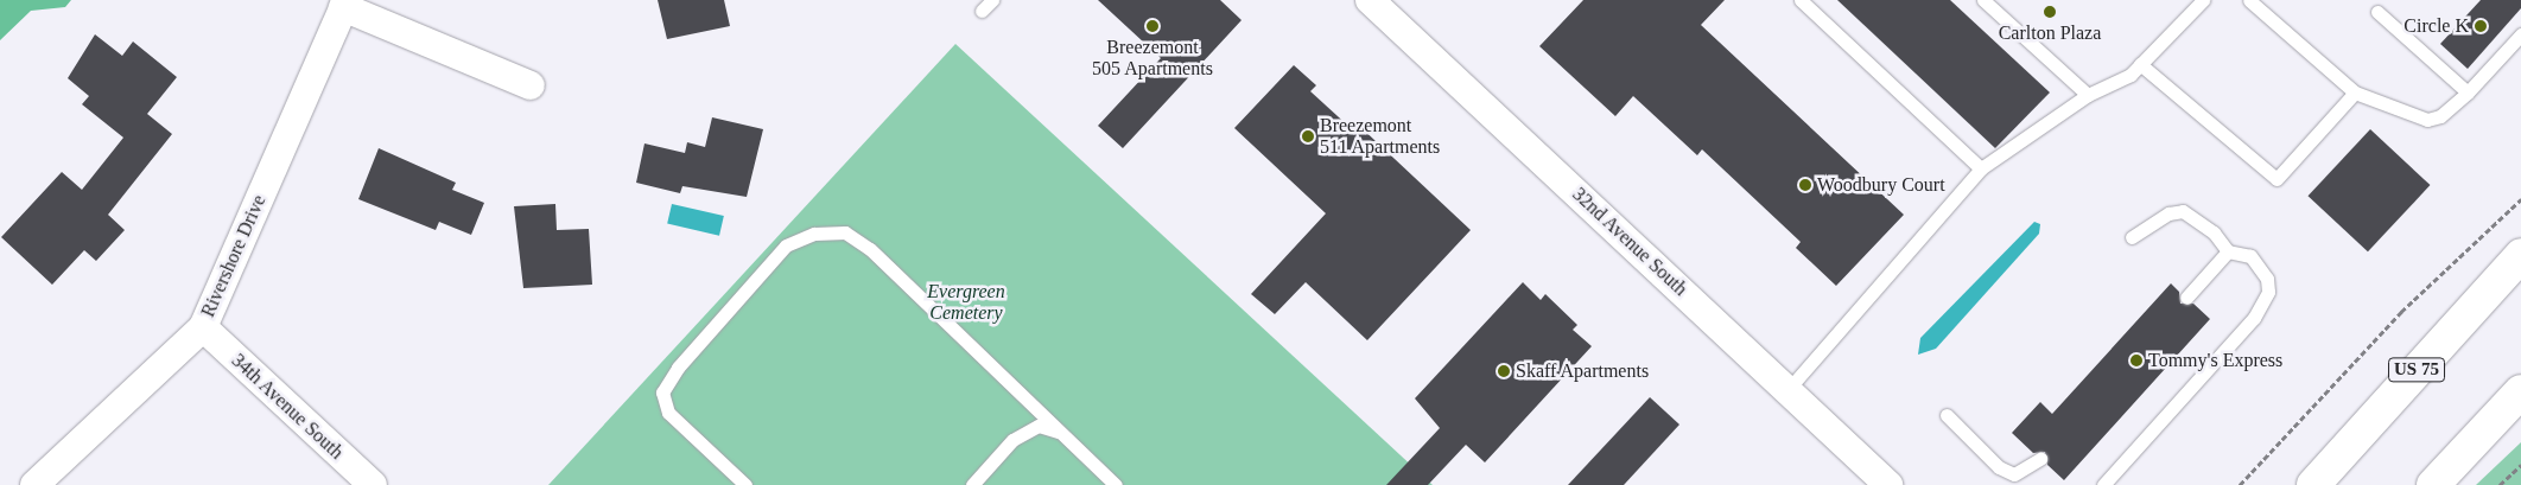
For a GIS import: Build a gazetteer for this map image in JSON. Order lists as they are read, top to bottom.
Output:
{
  "streets": {
    "main road": ["US 75"],
    "street": ["32nd Avenue South", "Rivershore Drive", "34th Avenue South"]
  },
  "crossings": [
    ["Rivershore Drive", "34th Avenue South"]
  ],
  "parks": ["Evergreen Cemetery"],
  "places": [
    "Carlton Plaza",
    "Breezemont 505 Apartments",
    "Circle K",
    "Breezemont 511 Apartments",
    "Woodbury Court",
    "Tommy's Express",
    "Skaff Apartments"
  ]
}
